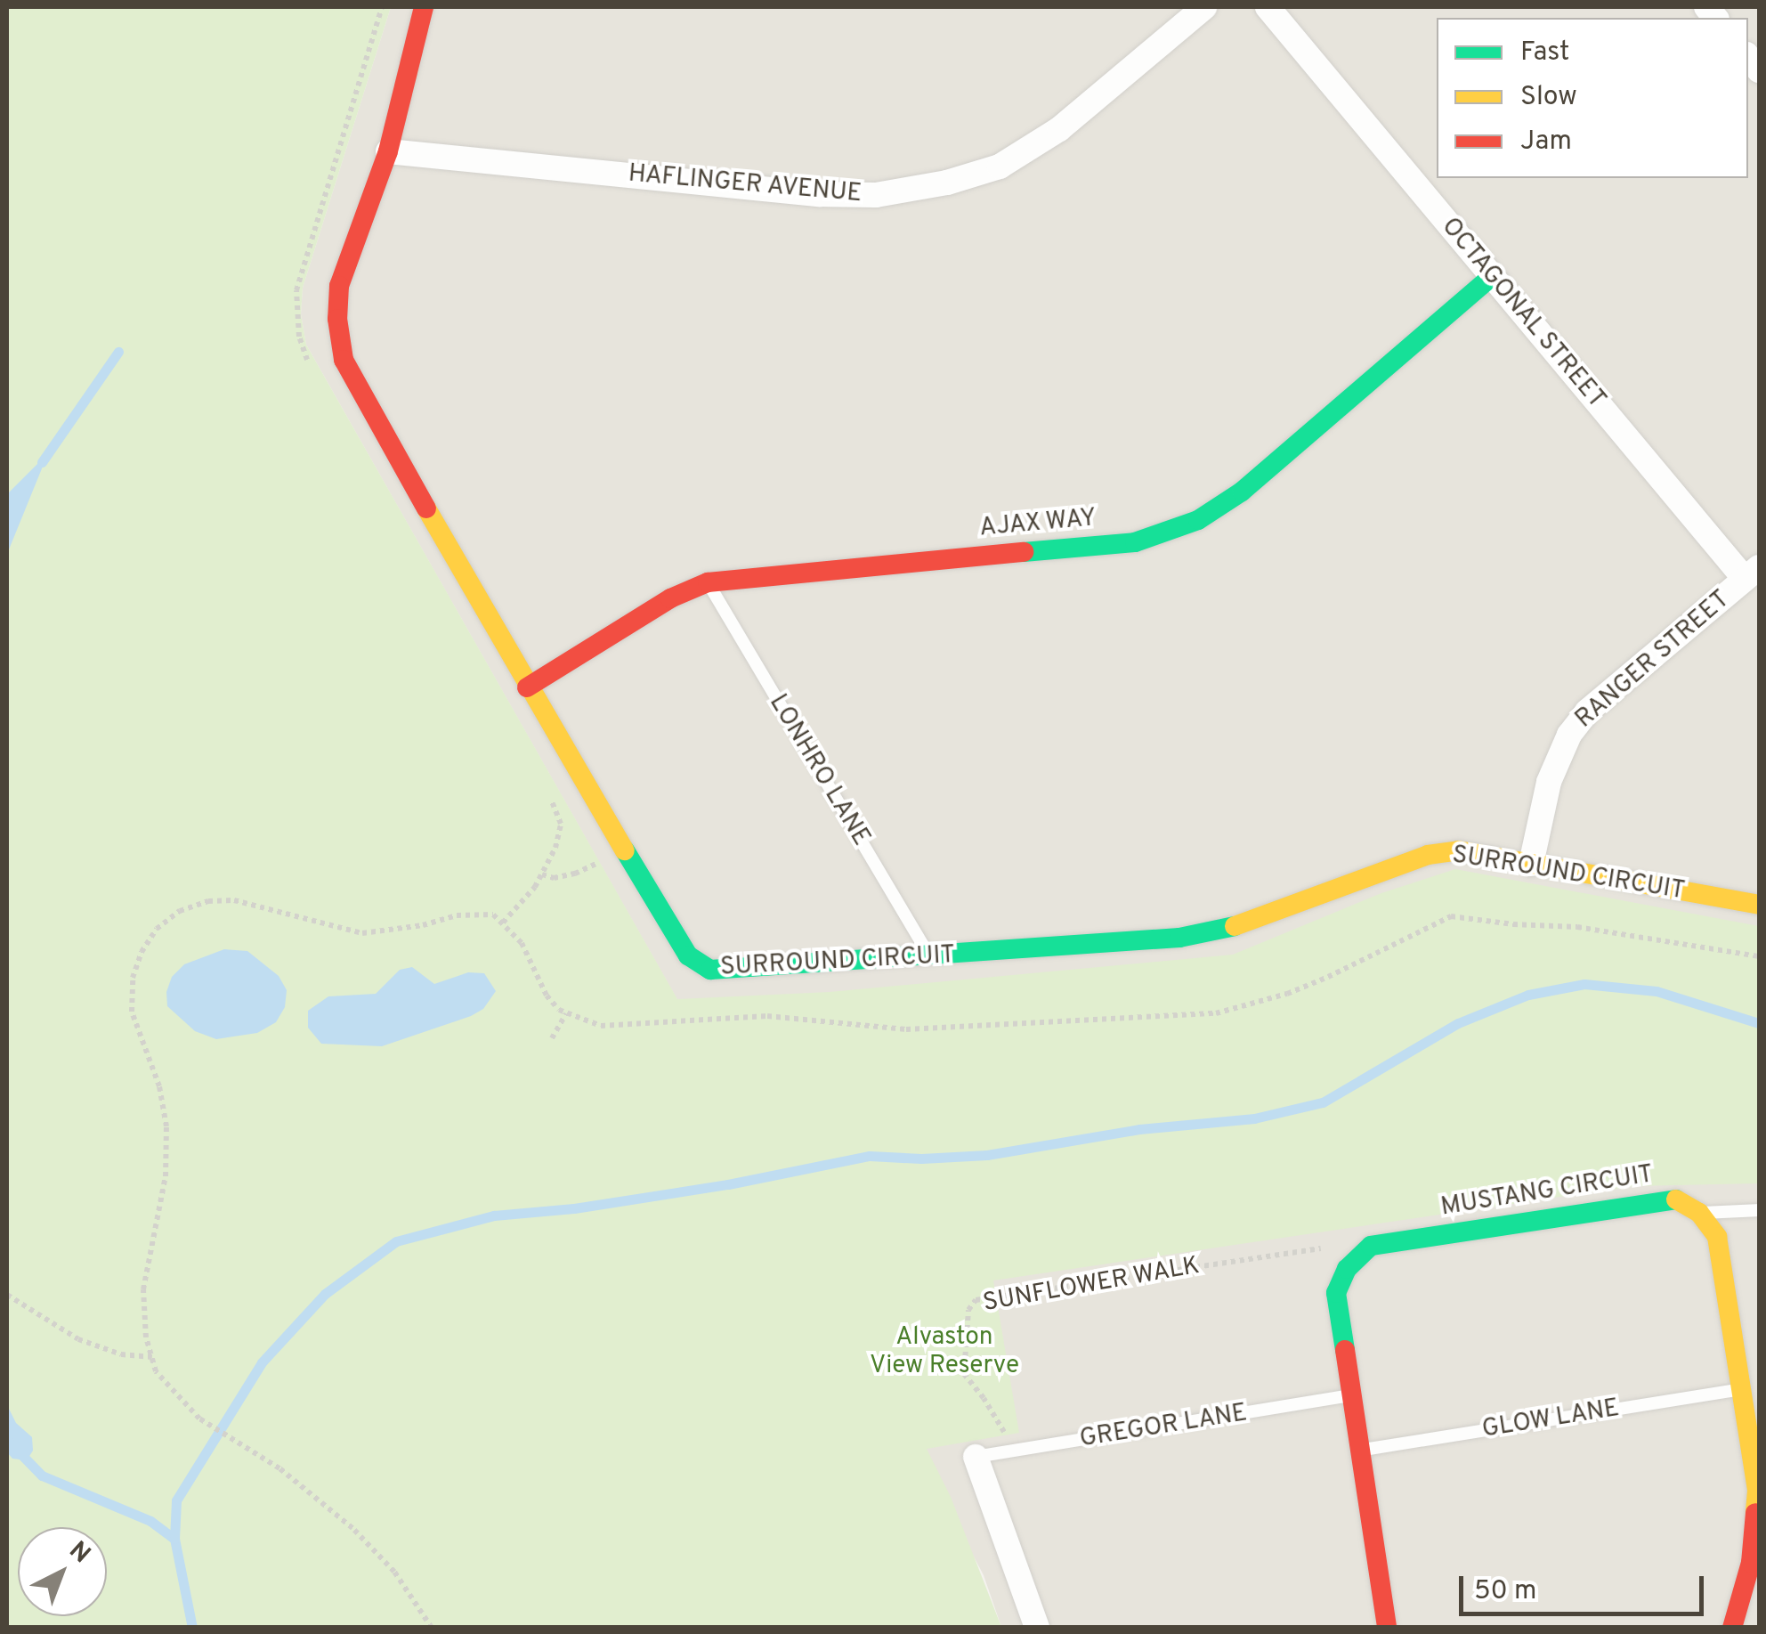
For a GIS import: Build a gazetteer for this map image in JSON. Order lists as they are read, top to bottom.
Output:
{
  "streets": {
    "street": [
      "HAFLINGER AVENUE",
      "OCTAGONAL STREET",
      "AJAX WAY",
      "RANGER STREET",
      "SURROUND CIRCUIT",
      "MUSTANG CIRCUIT"
    ],
    "lane": ["LONHRO LANE", "GLOW LANE", "GREGOR LANE"],
    "path": ["SUNFLOWER WALK"]
  },
  "crossings": [
    ["HAFLINGER AVENUE", "SURROUND CIRCUIT"],
    ["OCTAGONAL STREET", "AJAX WAY"],
    ["OCTAGONAL STREET", "RANGER STREET"],
    ["AJAX WAY", "LONHRO LANE"],
    ["AJAX WAY", "SURROUND CIRCUIT"],
    ["RANGER STREET", "SURROUND CIRCUIT"],
    ["LONHRO LANE", "SURROUND CIRCUIT"],
    ["MUSTANG CIRCUIT", "SUNFLOWER WALK"],
    ["SUNFLOWER WALK", "GREGOR LANE"]
  ],
  "parks": ["Alvaston View Reserve"],
  "legend": ["Fast", "Slow", "Jam"],
  "scale_bar": "50 m",
  "north": "top right"
}
